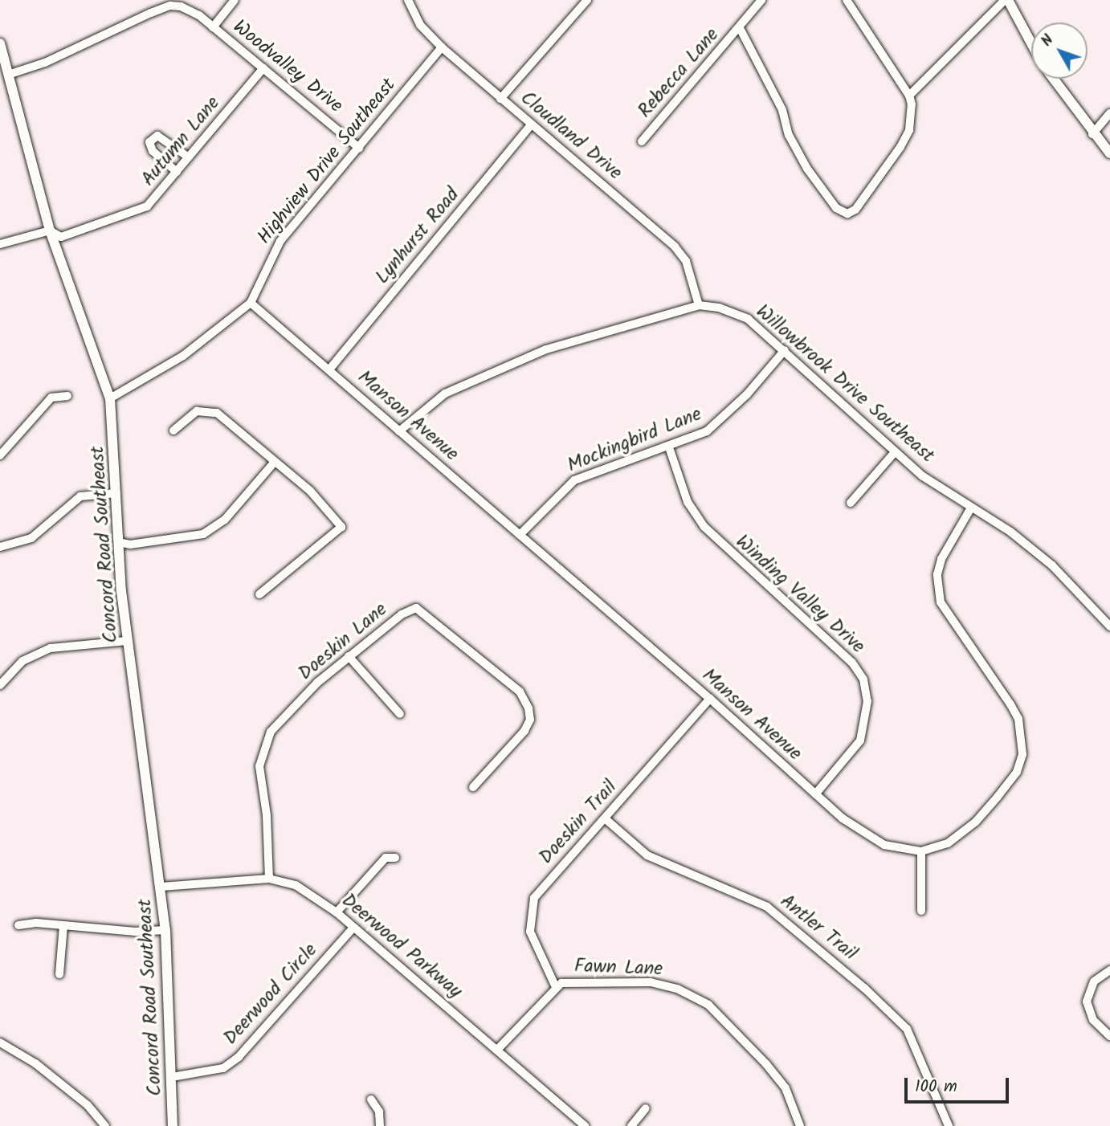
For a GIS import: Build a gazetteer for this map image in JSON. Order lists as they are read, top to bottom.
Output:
{
  "streets": {
    "street": [
      "Woodvalley Drive",
      "Rebecca Lane",
      "Cloudland Drive",
      "Autumn Lane",
      "Highview Drive Southeast",
      "Lynhurst Road",
      "Willowbrook Drive Southeast",
      "Manson Avenue",
      "Mockingbird Lane",
      "Concord Road Southeast",
      "Winding Valley Drive",
      "Doeskin Lane",
      "Doeskin Trail",
      "Antler Trail",
      "Deerwood Parkway",
      "Fawn Lane",
      "Deerwood Circle"
    ]
  },
  "crossings": [
    ["Woodvalley Drive", "Autumn Lane"],
    ["Woodvalley Drive", "Highview Drive Southeast"],
    ["Woodvalley Drive", "Concord Road Southeast"],
    ["Cloudland Drive", "Highview Drive Southeast"],
    ["Cloudland Drive", "Lynhurst Road"],
    ["Cloudland Drive", "Willowbrook Drive Southeast"],
    ["Autumn Lane", "Concord Road Southeast"],
    ["Highview Drive Southeast", "Manson Avenue"],
    ["Highview Drive Southeast", "Concord Road Southeast"],
    ["Lynhurst Road", "Manson Avenue"],
    ["Willowbrook Drive Southeast", "Manson Avenue"],
    ["Willowbrook Drive Southeast", "Mockingbird Lane"],
    ["Manson Avenue", "Mockingbird Lane"],
    ["Manson Avenue", "Winding Valley Drive"],
    ["Manson Avenue", "Doeskin Trail"],
    ["Mockingbird Lane", "Winding Valley Drive"],
    ["Concord Road Southeast", "Deerwood Parkway"],
    ["Concord Road Southeast", "Deerwood Circle"],
    ["Doeskin Lane", "Deerwood Parkway"],
    ["Doeskin Trail", "Antler Trail"],
    ["Doeskin Trail", "Fawn Lane"],
    ["Deerwood Parkway", "Fawn Lane"],
    ["Deerwood Parkway", "Deerwood Circle"]
  ],
  "scale_bar": "100 m",
  "north": "top left"
}
